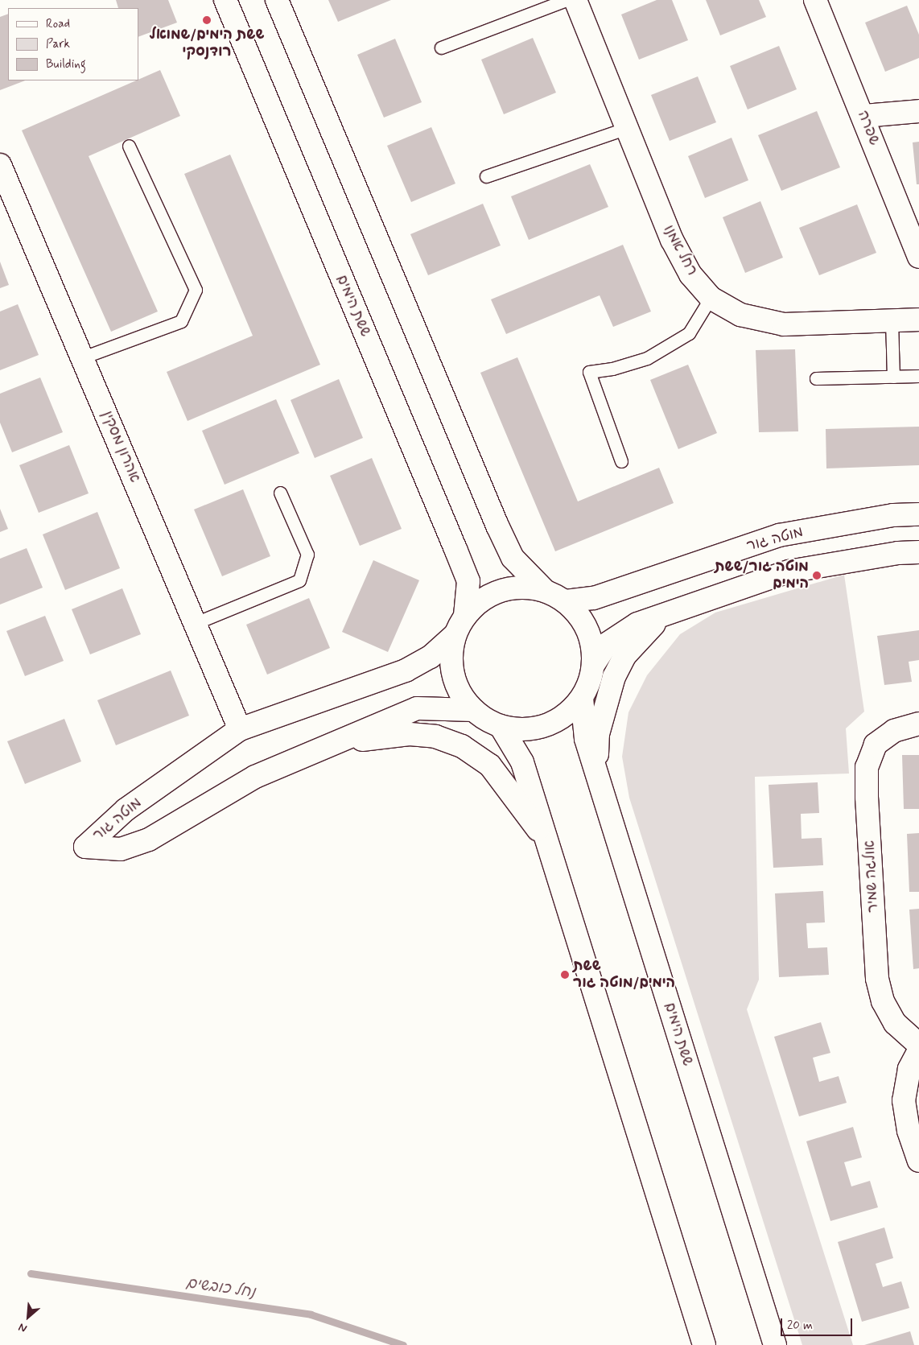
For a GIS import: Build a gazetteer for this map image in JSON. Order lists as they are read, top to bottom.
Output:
{
  "streets": {
    "street": [
      "שפרה",
      "רחל אמנו",
      "ששת הימים",
      "אהרון מסקין",
      "מוטה גור",
      "אולגה שמיר"
    ]
  },
  "crossings": [
    ["ששת הימים", "מוטה גור"],
    ["אהרון מסקין", "מוטה גור"]
  ],
  "water": ["נחל כובשים"],
  "places": ["ששת הימים/שמואל רודנסקי", "מוטה גור/ששת הימים", "ששת הימים/מוטה גור"],
  "legend": ["Road", "Park", "Building"],
  "scale_bar": "20 m",
  "north": "bottom left"
}
